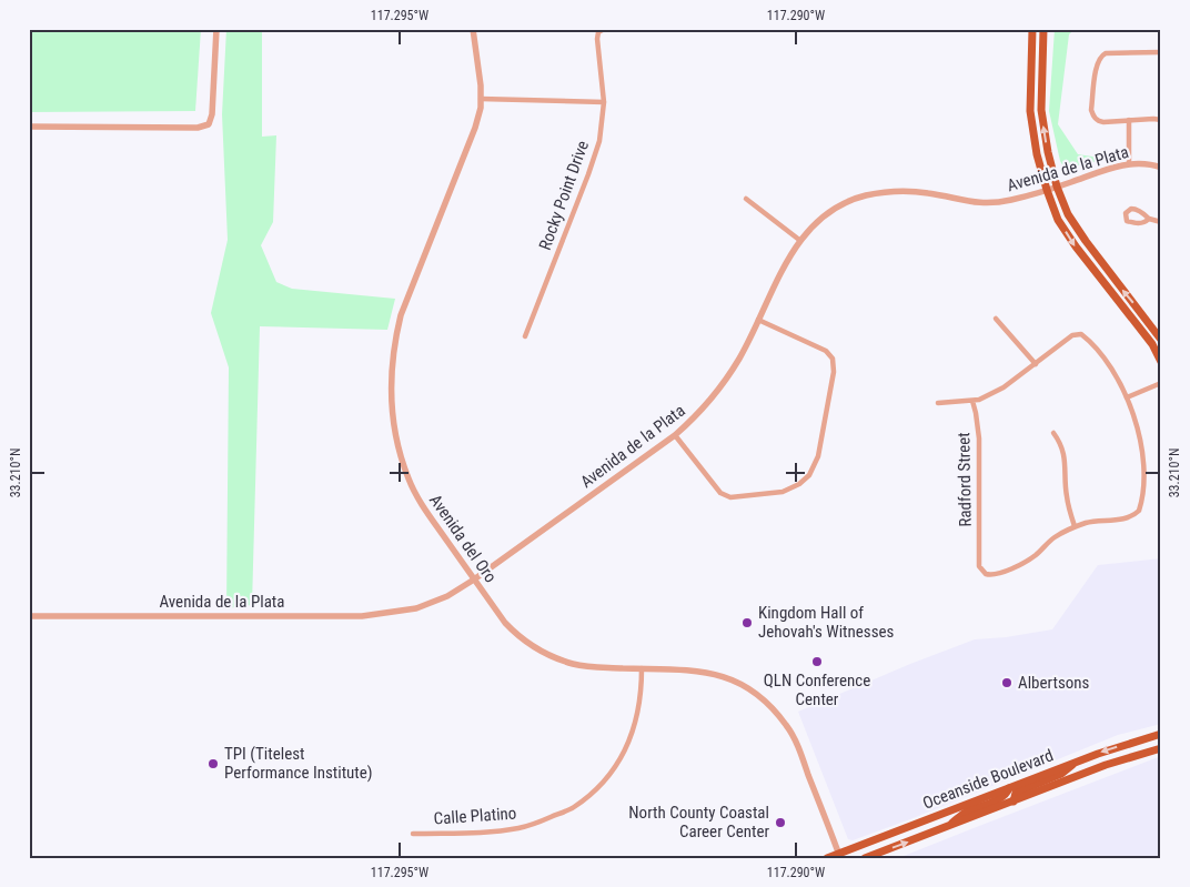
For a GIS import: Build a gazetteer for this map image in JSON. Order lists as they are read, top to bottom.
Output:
{
  "streets": {
    "main road": ["Oceanside Boulevard"],
    "street": [
      "Avenida de la Plata",
      "Rocky Point Drive",
      "Radford Street",
      "Avenida del Oro",
      "Calle Platino"
    ]
  },
  "crossings": [
    ["Avenida de la Plata", "Avenida del Oro"],
    ["Avenida del Oro", "Oceanside Boulevard"],
    ["Avenida del Oro", "Calle Platino"]
  ],
  "places": [
    "Kingdom Hall of Jehovah's Witnesses",
    "QLN Conference Center",
    "Albertsons",
    "TPI (Titelest Performance Institute)",
    "North County Coastal Career Center"
  ],
  "coordinates": ["117.295°W", "117.290°W", "33.210°N"]
}
